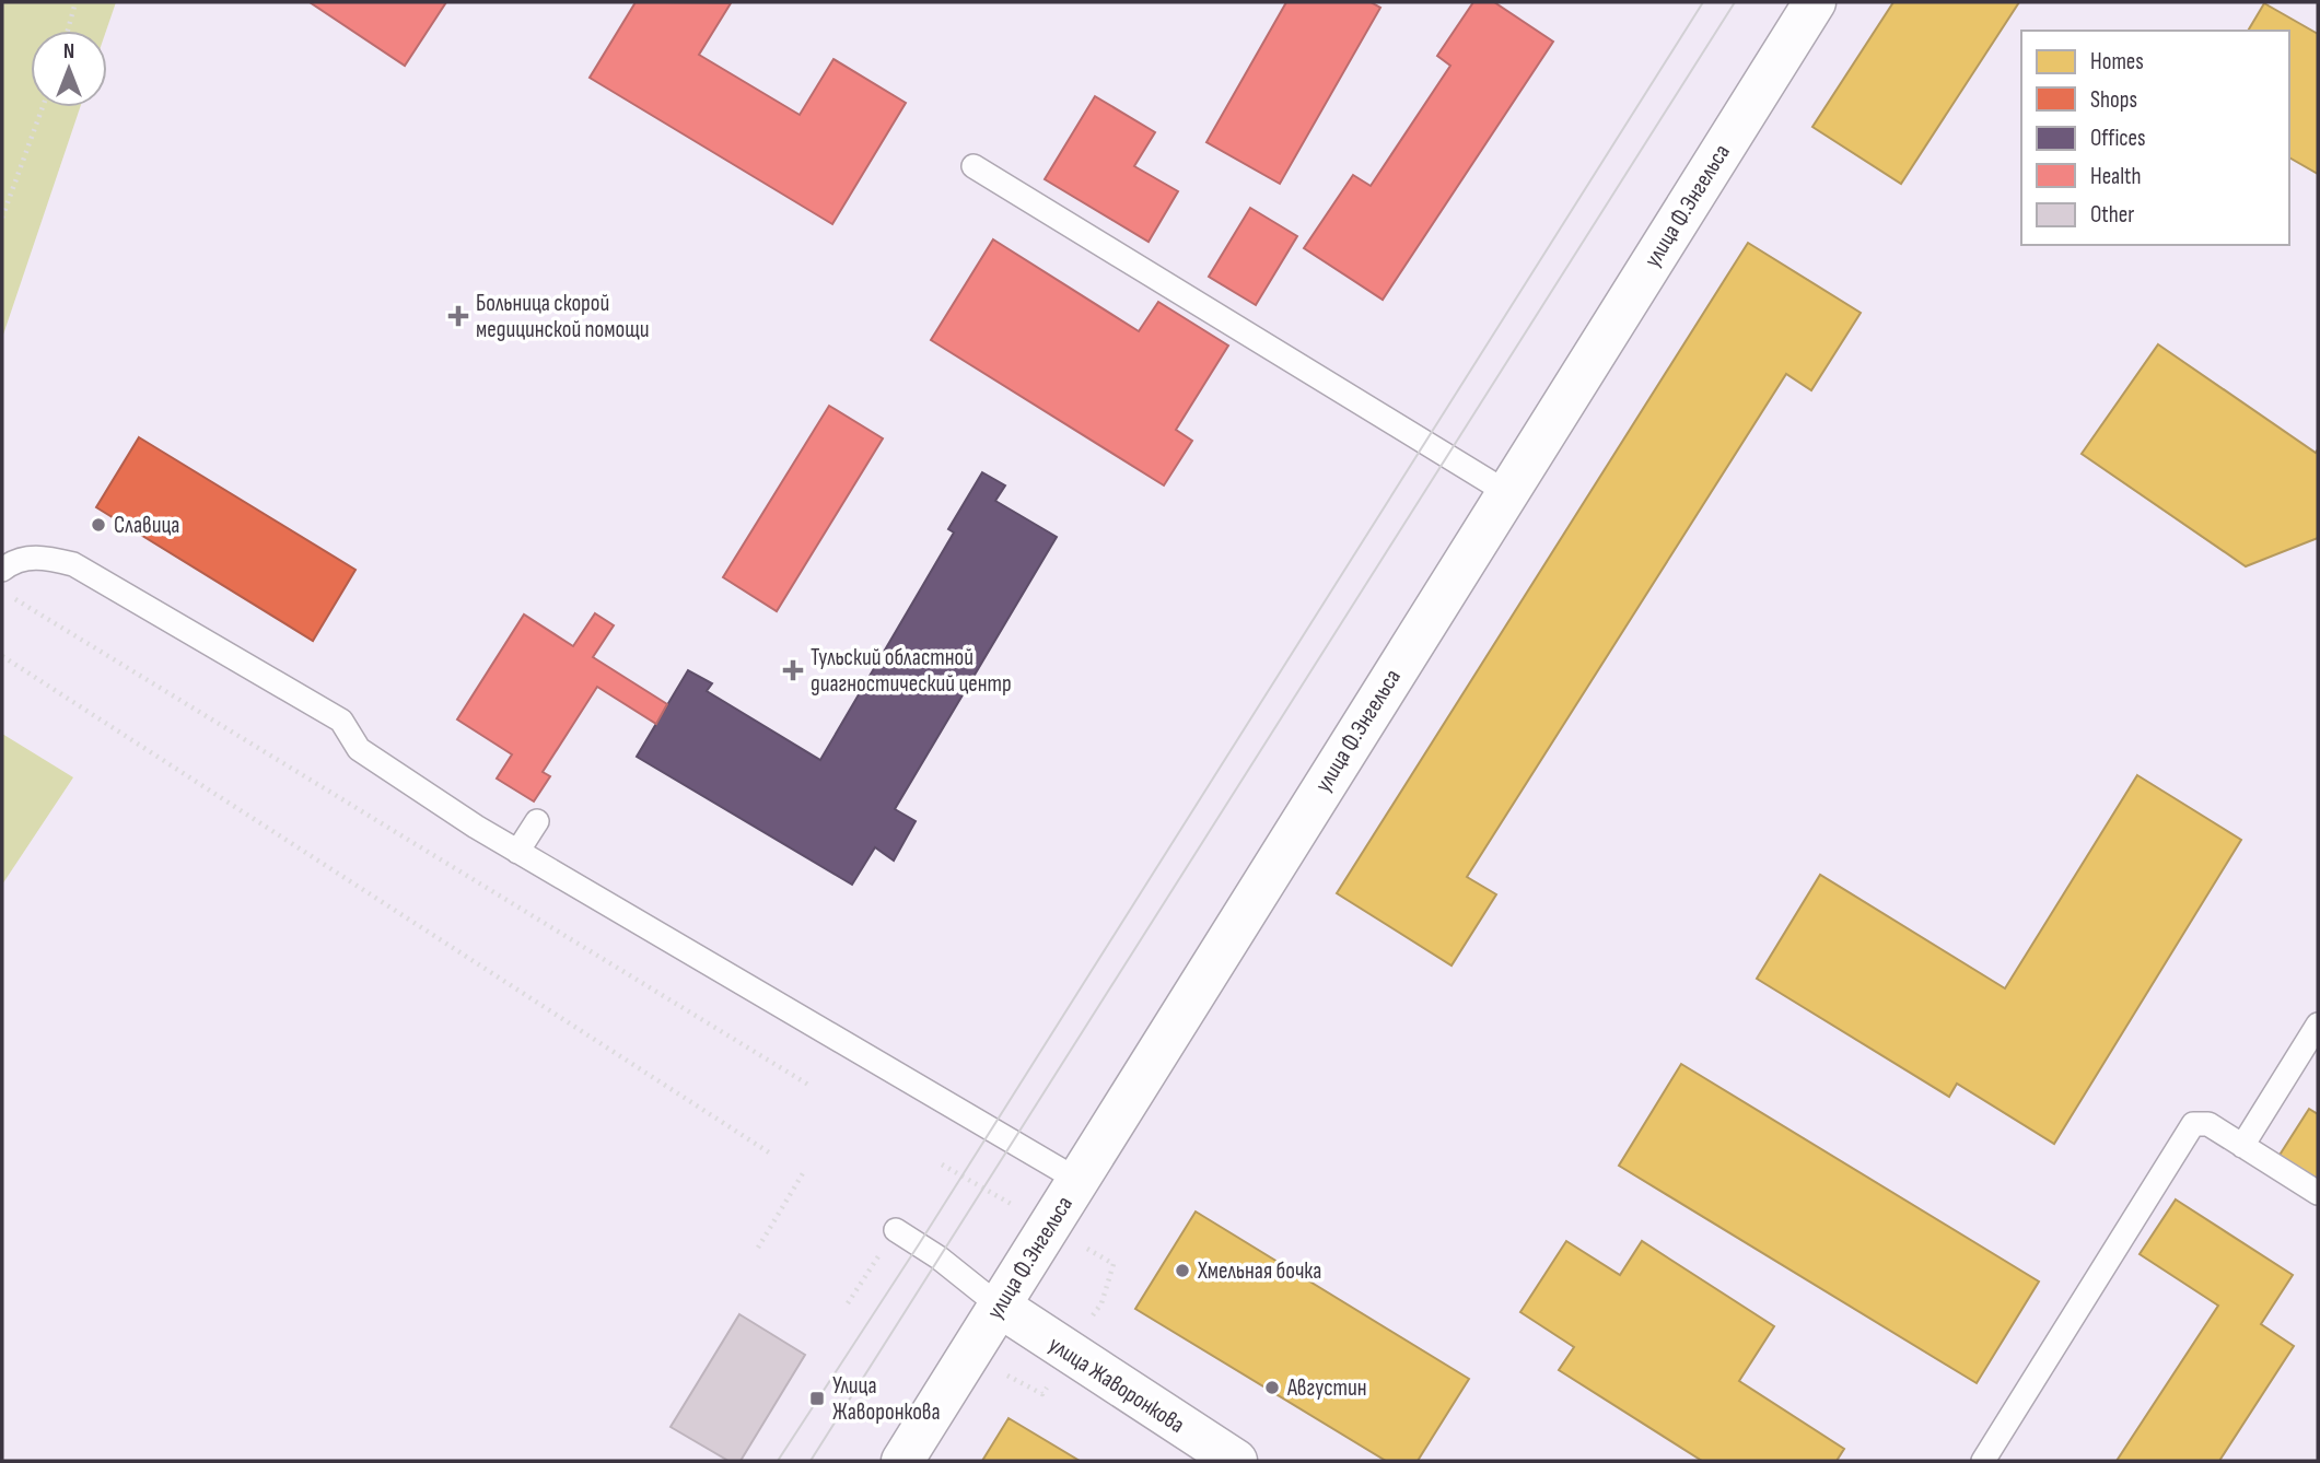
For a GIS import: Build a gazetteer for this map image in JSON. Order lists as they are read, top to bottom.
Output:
{
  "streets": {
    "street": ["улица Ф.Энгельса", "улица Жаворонкова"]
  },
  "crossings": [
    ["улица Ф.Энгельса", "улица Жаворонкова"]
  ],
  "places": {
    "health": ["Больница скорой медицинской помощи", "Тульский областной диагностический центр"],
    "other": ["Славица", "Хмельная бочка", "Августин"],
    "transit": ["Улица Жаворонкова"]
  },
  "legend": [
    "Homes",
    "Shops",
    "Offices",
    "Health",
    "Other"
  ],
  "north": "top"
}
